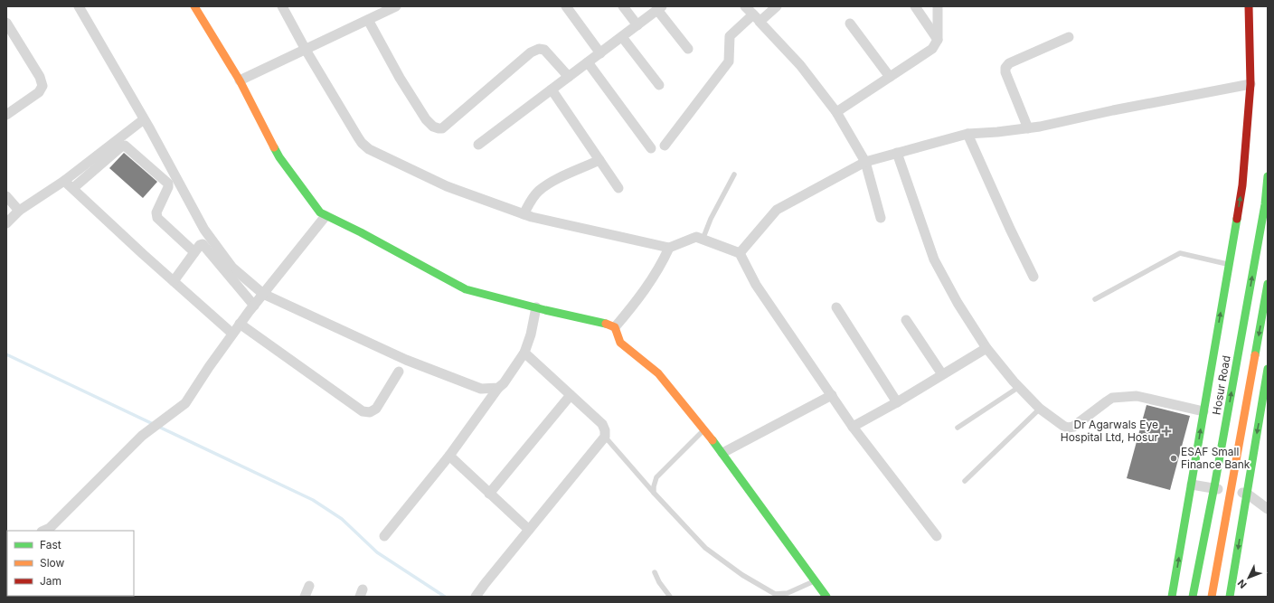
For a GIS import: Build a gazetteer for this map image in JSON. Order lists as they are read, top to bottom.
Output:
{
  "streets": {
    "main road": ["Hosur Road"]
  },
  "places": {
    "health": ["Dr Agarwals Eye Hospital Ltd, Hosur"],
    "other": ["ESAF Small Finance Bank"]
  },
  "legend": ["Fast", "Slow", "Jam"],
  "north": "bottom left"
}
